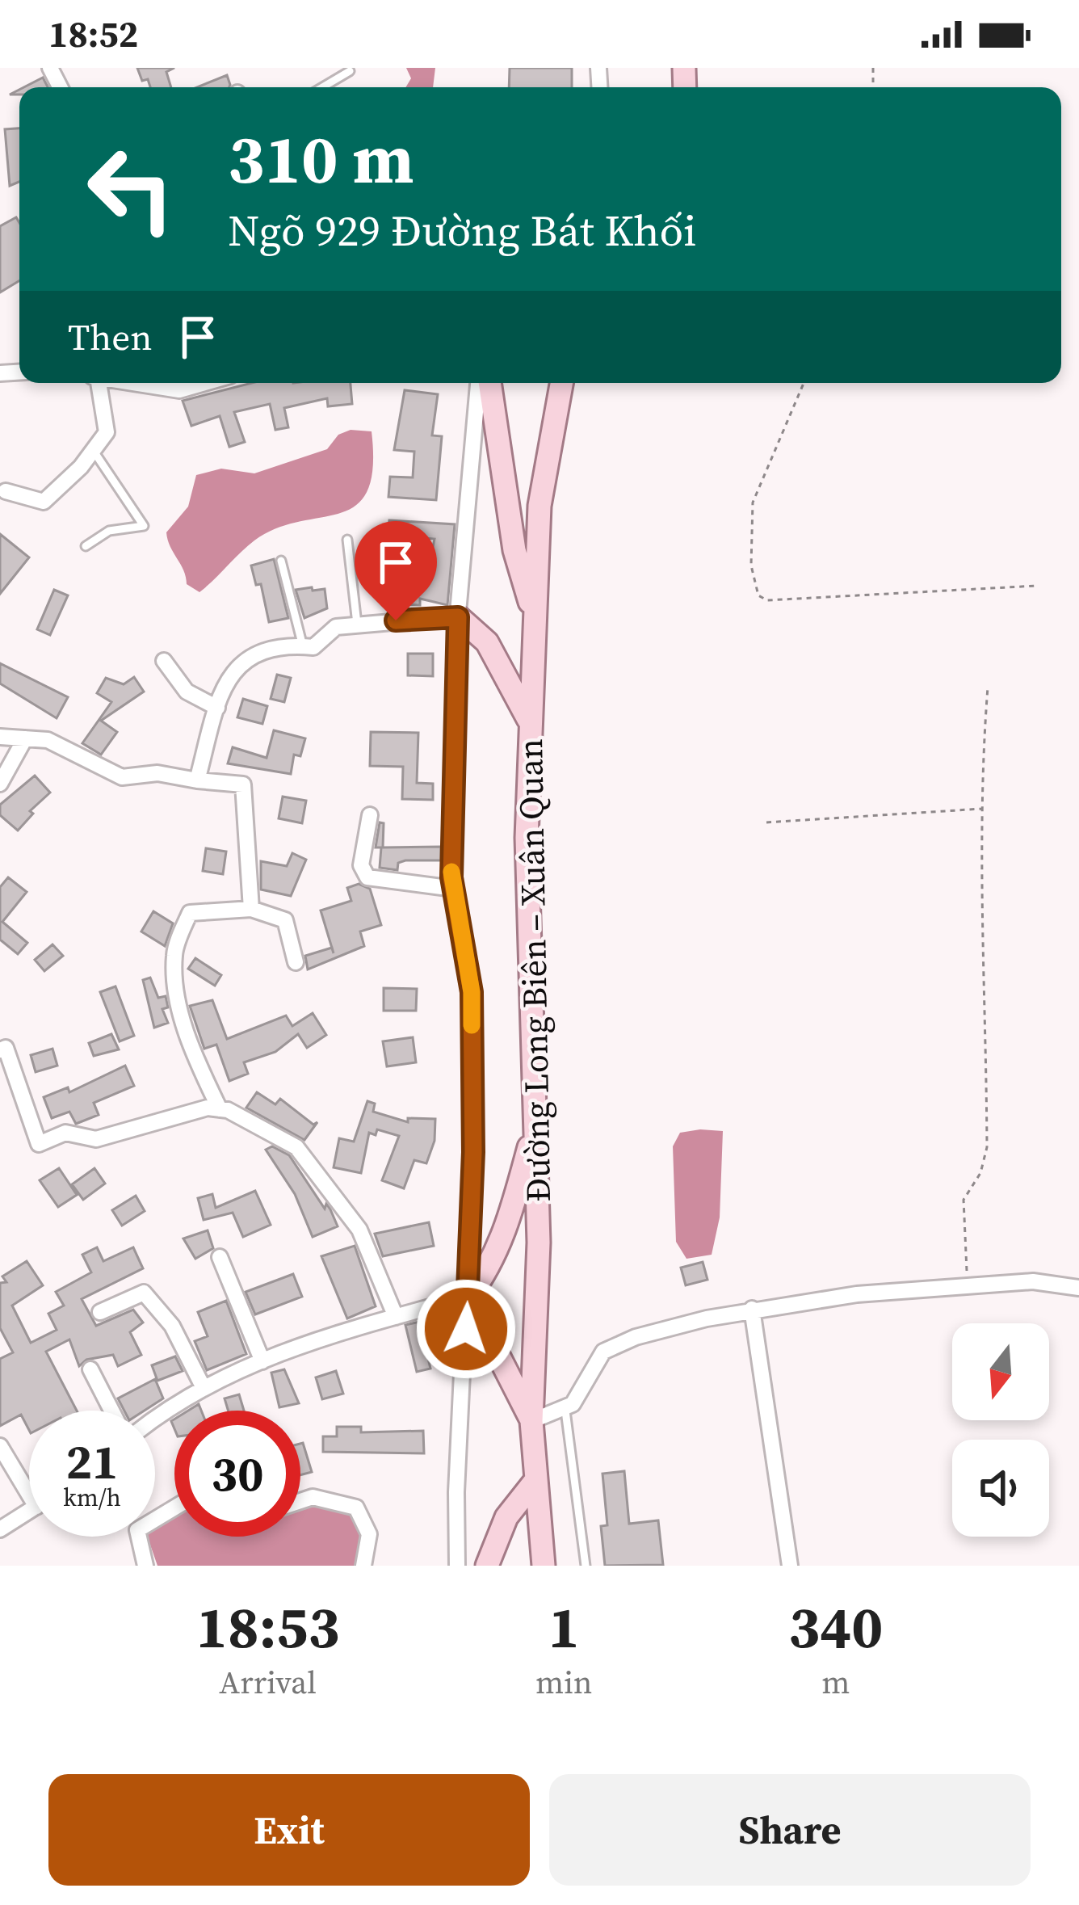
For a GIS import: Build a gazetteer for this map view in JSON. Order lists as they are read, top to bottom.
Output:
{
  "streets": {
    "main road": ["Đường Long Biên – Xuân Quan"]
  },
  "north": "bottom",
  "page": {
    "status": "18:52",
    "turn": ["310 m", "Ngõ 929 Đường Bát Khối"],
    "then": "Then",
    "speed": "21 km/h",
    "limit": "30",
    "eta": [
      "18:53",
      "Arrival",
      "1",
      "min",
      "340",
      "m"
    ],
    "buttons": ["Exit", "Share"]
  }
}
